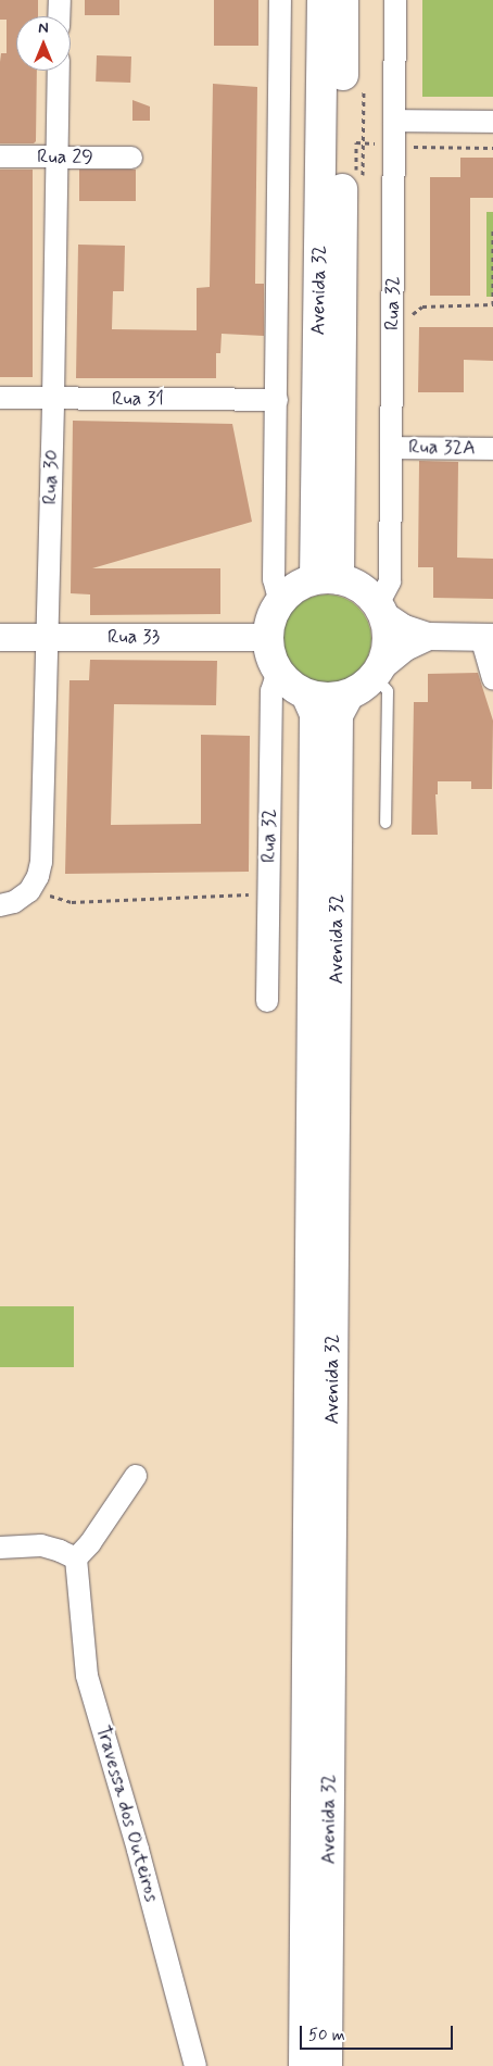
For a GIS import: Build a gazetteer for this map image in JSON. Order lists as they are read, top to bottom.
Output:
{
  "streets": {
    "main road": ["Avenida 32"],
    "street": [
      "Rua 29",
      "Rua 32",
      "Rua 31",
      "Rua 32A",
      "Rua 30",
      "Rua 33",
      "Travessa dos Outeiros"
    ]
  },
  "crossings": [
    ["Rua 29", "Rua 30"],
    ["Avenida 32", "Rua 32"],
    ["Avenida 32", "Rua 33"],
    ["Rua 32", "Rua 32A"],
    ["Rua 32", "Rua 33"],
    ["Rua 31", "Rua 30"],
    ["Rua 30", "Rua 33"]
  ],
  "scale_bar": "50 m",
  "north": "top"
}
